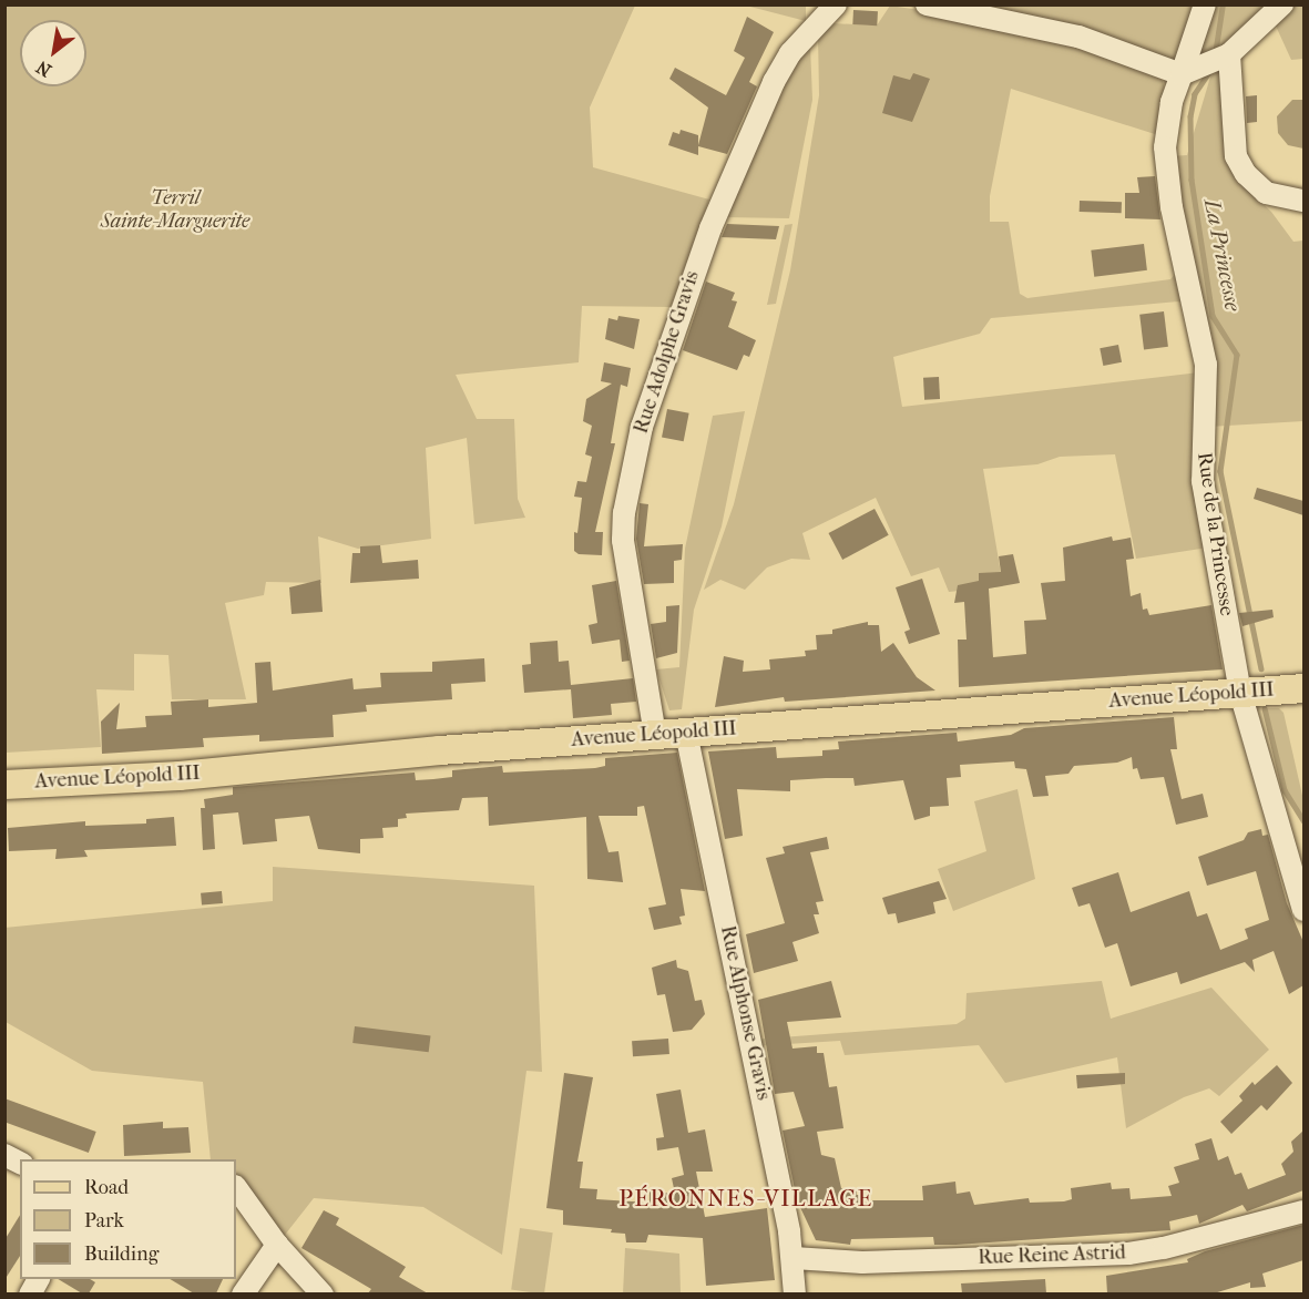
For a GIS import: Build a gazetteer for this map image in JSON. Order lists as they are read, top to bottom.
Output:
{
  "streets": {
    "main road": ["Avenue Léopold III"],
    "street": [
      "Rue Adolphe Gravis",
      "Rue de la Princesse",
      "Rue Alphonse Gravis",
      "Rue Reine Astrid"
    ]
  },
  "crossings": [
    ["Rue Adolphe Gravis", "Avenue Léopold III"],
    ["Rue de la Princesse", "Avenue Léopold III"],
    ["Avenue Léopold III", "Rue Alphonse Gravis"],
    ["Rue Alphonse Gravis", "Rue Reine Astrid"]
  ],
  "districts": ["PÉRONNES-VILLAGE"],
  "water": ["La Princesse"],
  "parks": ["Terril Sainte-Marguerite"],
  "legend": ["Road", "Park", "Building"],
  "north": "bottom left"
}
